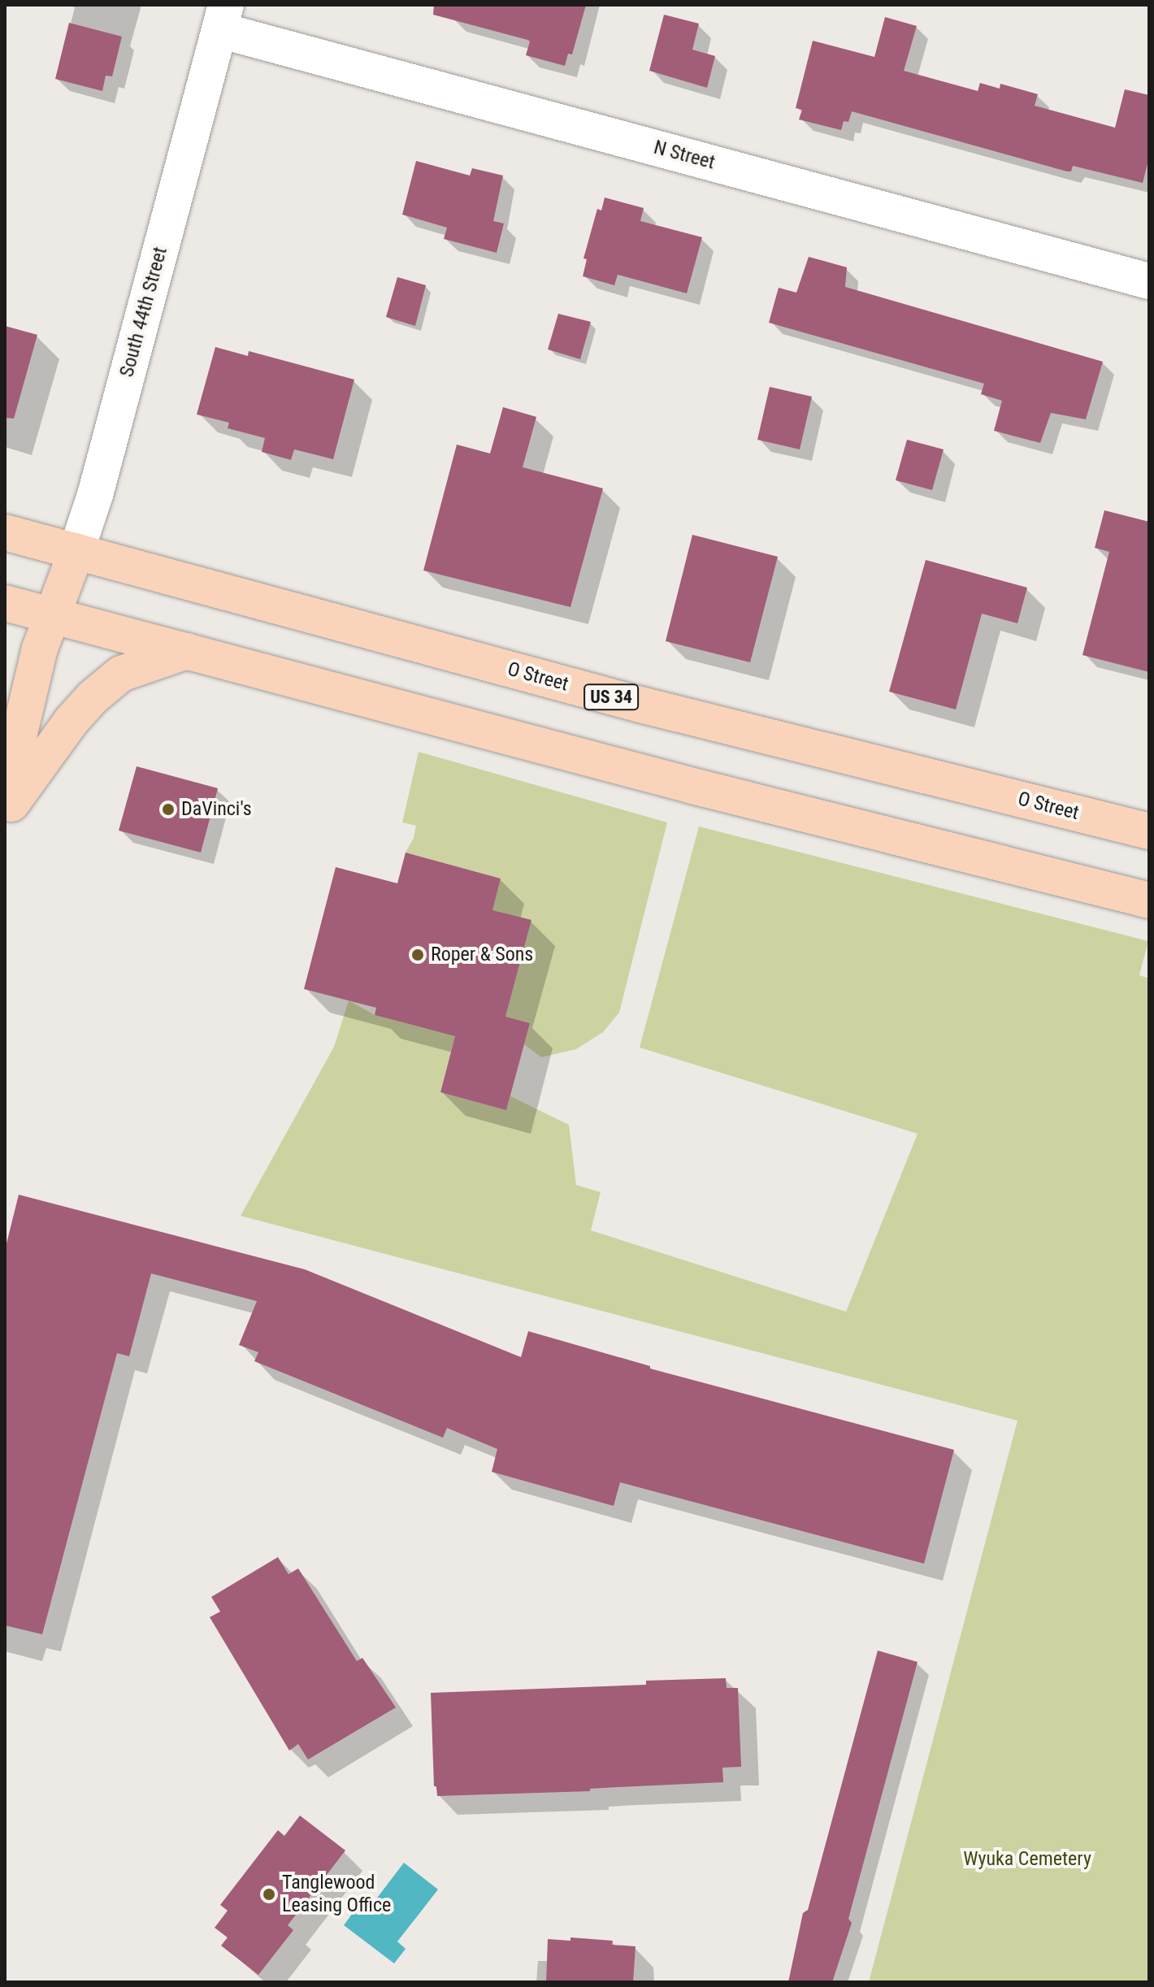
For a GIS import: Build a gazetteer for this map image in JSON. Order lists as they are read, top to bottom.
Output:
{
  "streets": {
    "main road": ["South 44th Street", "O Street", "US 34"],
    "street": ["N Street"]
  },
  "crossings": [
    ["N Street", "South 44th Street"],
    ["South 44th Street", "O Street"]
  ],
  "parks": ["Wyuka Cemetery"],
  "places": ["DaVinci's", "Roper & Sons", "Tanglewood Leasing Office"]
}
